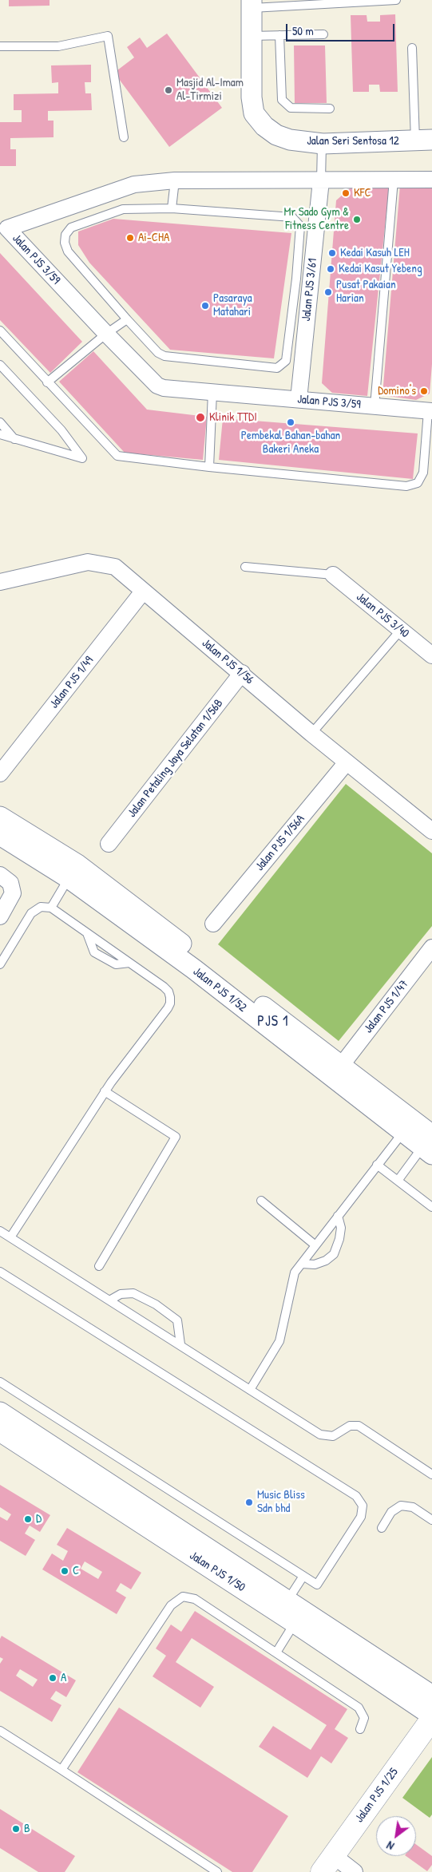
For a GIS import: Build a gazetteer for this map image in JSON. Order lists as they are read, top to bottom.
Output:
{
  "streets": {
    "main road": ["Jalan PJS 1/25"],
    "street": [
      "Jalan Seri Sentosa 12",
      "Jalan PJS 3/59",
      "Jalan PJS 3/61",
      "Jalan PJS 3/40",
      "Jalan PJS 1/56",
      "Jalan PJS 1/49",
      "Jalan Petaling Jaya Selatan 1/56B",
      "Jalan PJS 1/56A",
      "Jalan PJS 1/52",
      "Jalan PJS 1/47",
      "Jalan PJS 1/50"
    ]
  },
  "crossings": [
    ["Jalan PJS 3/59", "Jalan PJS 3/61"],
    ["Jalan PJS 1/56", "Jalan PJS 1/49"],
    ["Jalan PJS 1/56", "Jalan Petaling Jaya Selatan 1/56B"],
    ["Jalan PJS 1/56", "Jalan PJS 1/56A"],
    ["Jalan PJS 1/52", "Jalan PJS 1/47"]
  ],
  "districts": ["PJS 1"],
  "places": [
    "Masjid Al-Imam Al-Tirmizi",
    "KFC",
    "Mr Sado Gym & Fitness Centre",
    "Ai-CHA",
    "Kedai Kasuh LEH",
    "Kedai Kasut Yebeng",
    "Pusat Pakaian Harian",
    "Pasaraya Matahari",
    "Domino's",
    "Klinik TTDI",
    "Pembekal Bahan-bahan Bakeri Aneka",
    "Music Bliss Sdn bhd",
    "D",
    "C",
    "A",
    "B"
  ],
  "scale_bar": "50 m",
  "north": "bottom left"
}
